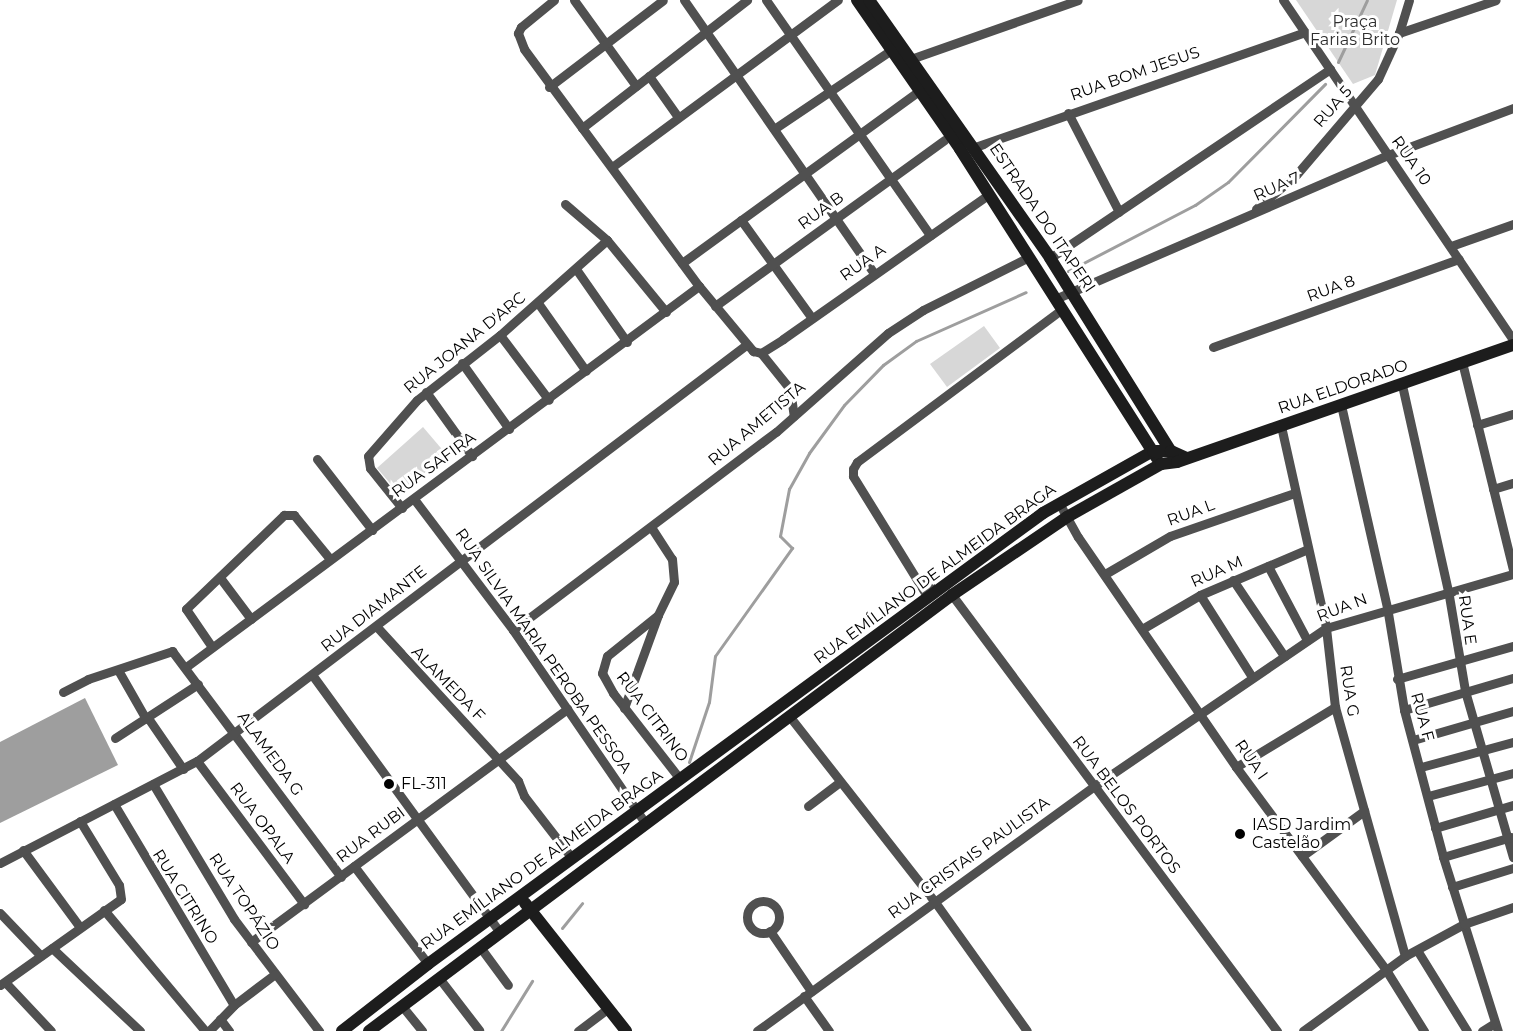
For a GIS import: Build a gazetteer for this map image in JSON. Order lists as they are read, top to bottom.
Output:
{
  "streets": {
    "street": [
      "RUA BOM JESUS",
      "RUA 5",
      "RUA 10",
      "RUA 7",
      "RUA B",
      "ESTRADA DO ITAPERI",
      "RUA A",
      "RUA 8",
      "RUA JOANA D'ARC",
      "RUA ELDORADO",
      "RUA AMETISTA",
      "RUA SAFIRA",
      "RUA L",
      "RUA M",
      "RUA EMÍLIANO DE ALMEIDA BRAGA",
      "RUA N",
      "RUA DIAMANTE",
      "RUA E",
      "RUA SILVIA MARIA PEROBA PESSOA",
      "ALAMEDA F",
      "RUA G",
      "RUA CITRINO",
      "RUA F",
      "ALAMEDA G",
      "RUA I",
      "RUA BELOS PORTOS",
      "RUA OPALA",
      "RUA RUBI",
      "RUA CRISTAIS PAULISTA",
      "RUA TOPÁZIO"
    ]
  },
  "crossings": [
    ["RUA BOM JESUS", "RUA 10"],
    ["RUA BOM JESUS", "ESTRADA DO ITAPERI"],
    ["RUA 5", "RUA 10"],
    ["RUA 5", "RUA 7"],
    ["RUA 10", "RUA 7"],
    ["RUA 10", "RUA 8"],
    ["RUA 10", "RUA ELDORADO"],
    ["RUA 7", "ESTRADA DO ITAPERI"],
    ["RUA 7", "RUA EMÍLIANO DE ALMEIDA BRAGA"],
    ["ESTRADA DO ITAPERI", "RUA A"],
    ["ESTRADA DO ITAPERI", "RUA ELDORADO"],
    ["ESTRADA DO ITAPERI", "RUA AMETISTA"],
    ["ESTRADA DO ITAPERI", "RUA EMÍLIANO DE ALMEIDA BRAGA"],
    ["RUA A", "RUA DIAMANTE"],
    ["RUA JOANA D'ARC", "RUA SAFIRA"],
    ["RUA ELDORADO", "RUA EMÍLIANO DE ALMEIDA BRAGA"],
    ["RUA ELDORADO", "RUA E"],
    ["RUA ELDORADO", "RUA G"],
    ["RUA ELDORADO", "RUA F"],
    ["RUA AMETISTA", "RUA SILVIA MARIA PEROBA PESSOA"],
    ["RUA AMETISTA", "RUA CITRINO"],
    ["RUA SAFIRA", "RUA SILVIA MARIA PEROBA PESSOA"],
    ["RUA SAFIRA", "ALAMEDA G"],
    ["RUA L", "RUA G"],
    ["RUA L", "RUA I"],
    ["RUA M", "RUA G"],
    ["RUA M", "RUA I"],
    ["RUA EMÍLIANO DE ALMEIDA BRAGA", "RUA SILVIA MARIA PEROBA PESSOA"],
    ["RUA EMÍLIANO DE ALMEIDA BRAGA", "ALAMEDA F"],
    ["RUA EMÍLIANO DE ALMEIDA BRAGA", "RUA CITRINO"],
    ["RUA EMÍLIANO DE ALMEIDA BRAGA", "RUA I"],
    ["RUA EMÍLIANO DE ALMEIDA BRAGA", "RUA BELOS PORTOS"],
    ["RUA N", "RUA E"],
    ["RUA N", "RUA G"],
    ["RUA N", "RUA F"],
    ["RUA N", "RUA I"],
    ["RUA N", "RUA CRISTAIS PAULISTA"],
    ["RUA DIAMANTE", "RUA SILVIA MARIA PEROBA PESSOA"],
    ["RUA DIAMANTE", "ALAMEDA F"],
    ["RUA DIAMANTE", "RUA CITRINO"],
    ["RUA DIAMANTE", "ALAMEDA G"],
    ["RUA DIAMANTE", "RUA OPALA"],
    ["RUA DIAMANTE", "RUA TOPÁZIO"],
    ["RUA SILVIA MARIA PEROBA PESSOA", "RUA RUBI"],
    ["ALAMEDA F", "RUA RUBI"],
    ["ALAMEDA G", "RUA RUBI"],
    ["RUA I", "RUA CRISTAIS PAULISTA"],
    ["RUA BELOS PORTOS", "RUA CRISTAIS PAULISTA"],
    ["RUA OPALA", "RUA RUBI"],
    ["RUA RUBI", "RUA TOPÁZIO"]
  ],
  "parks": ["Praça Farias Brito"],
  "places": ["FL-311", "IASD Jardim Castelão"]
}
